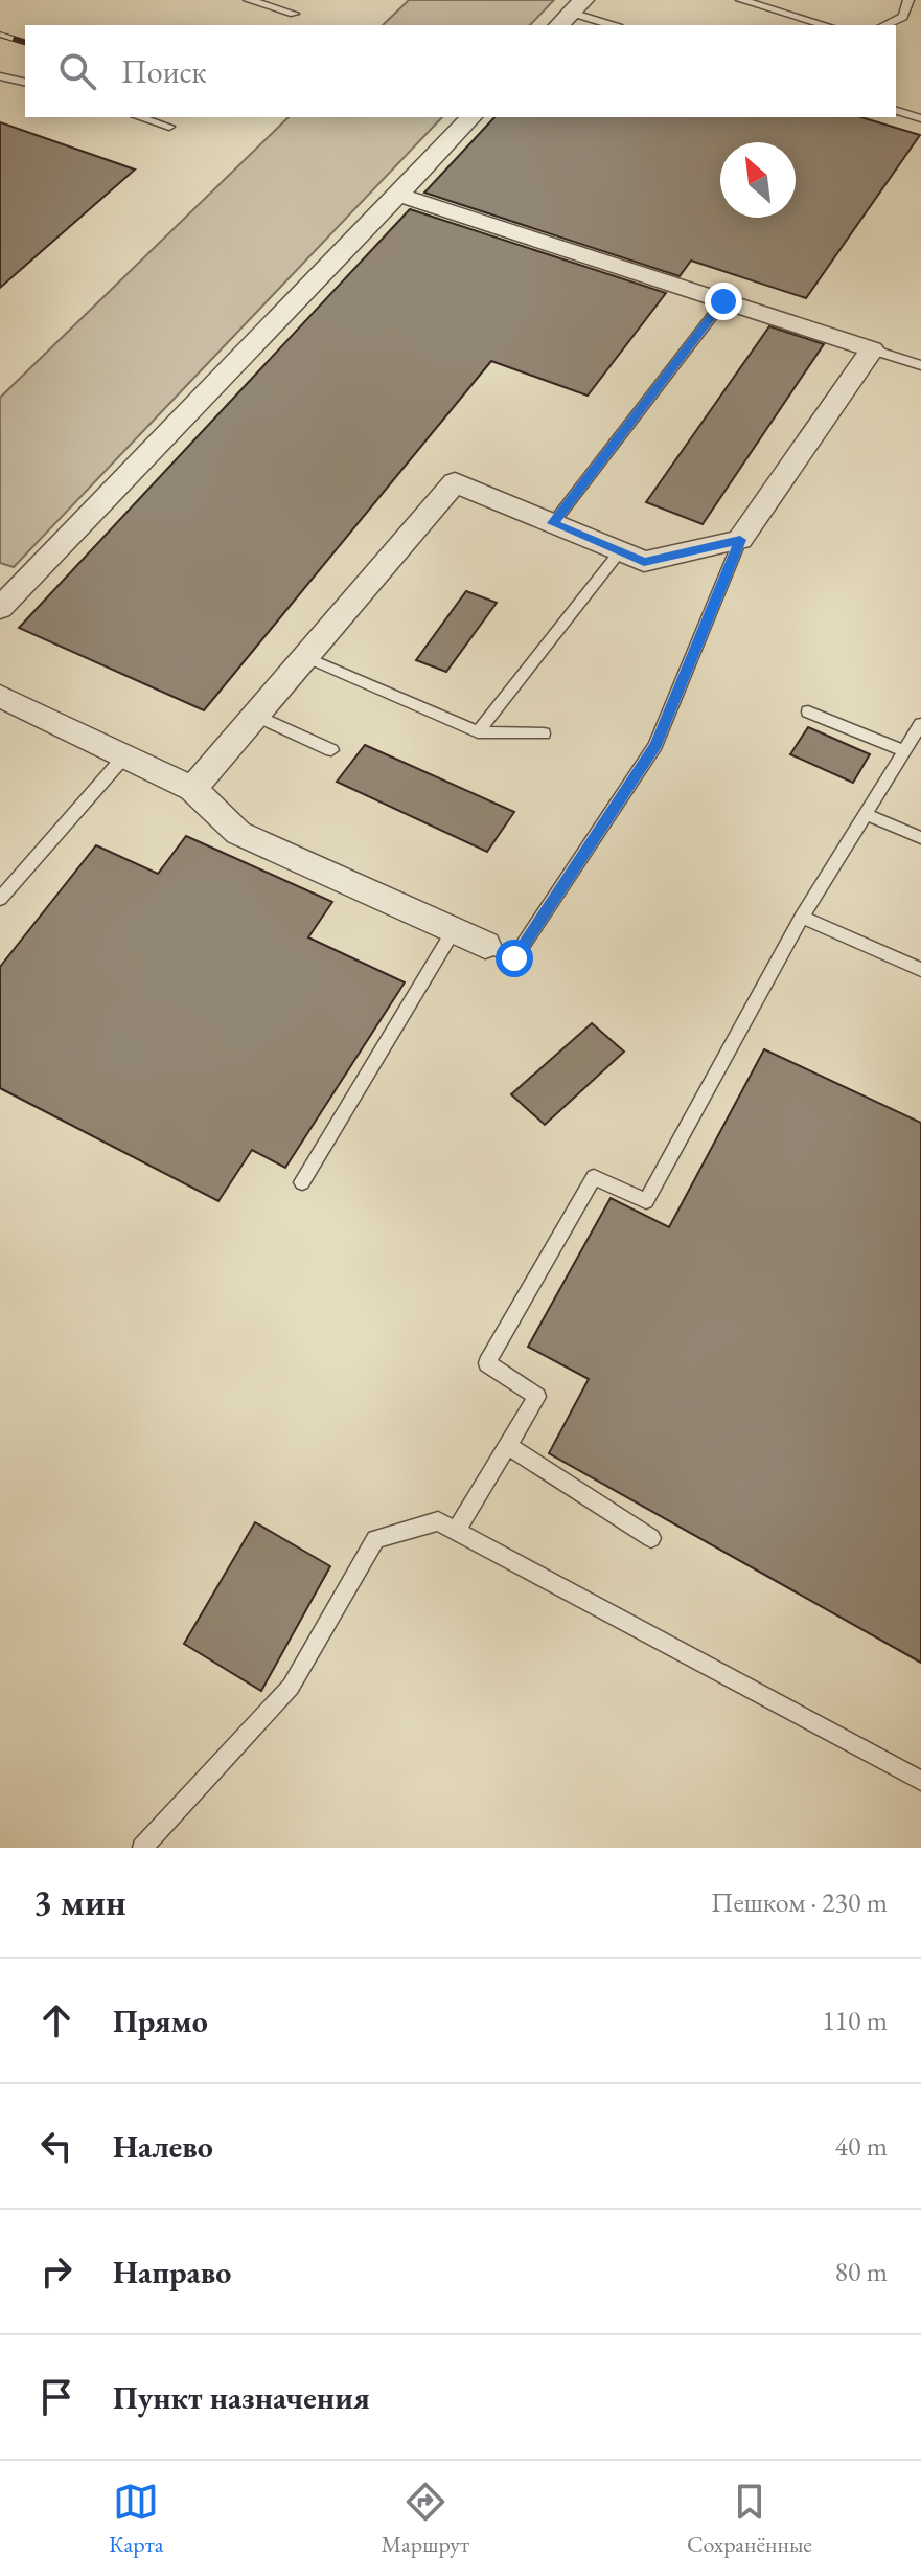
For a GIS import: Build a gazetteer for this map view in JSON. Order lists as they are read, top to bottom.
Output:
{
  "north": "top left",
  "page": {
    "search": "Поиск",
    "heading": ["3 мин", "Пешком · 230 m"],
    "list": [
      ["Прямо", "110 m"],
      ["Налево", "40 m"],
      ["Направо", "80 m"],
      "Пункт назначения"
    ],
    "nav": ["Карта", "Маршрут", "Сохранённые"]
  }
}
